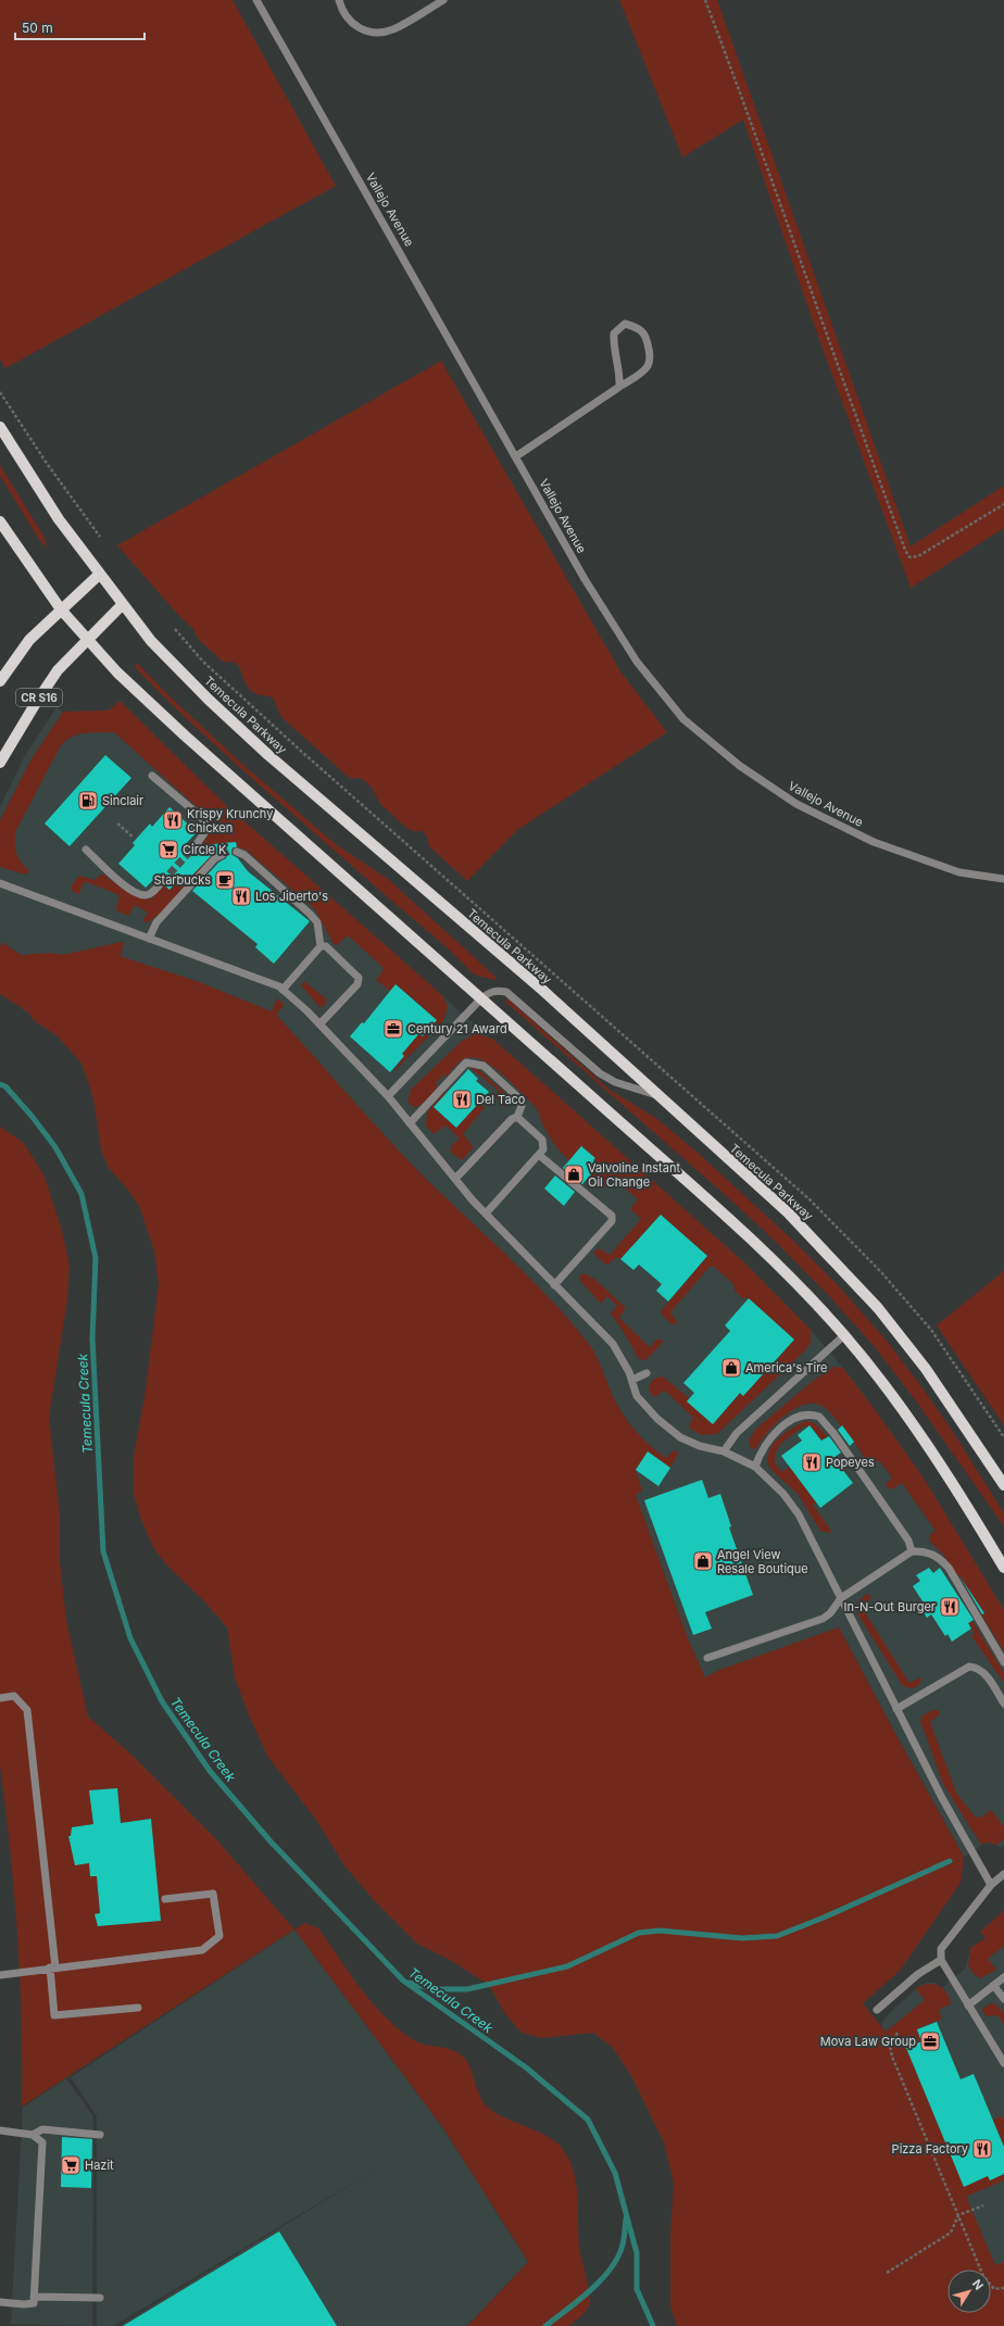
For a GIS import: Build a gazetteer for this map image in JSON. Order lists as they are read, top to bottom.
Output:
{
  "streets": {
    "main road": ["CR S16", "Temecula Parkway"],
    "street": ["Vallejo Avenue"]
  },
  "crossings": [
    ["CR S16", "Temecula Parkway"]
  ],
  "water": ["Temecula Creek"],
  "places": {
    "fuel station": ["Sinclair"],
    "restaurant": [
      "Krispy Krunchy Chicken",
      "Los Jiberto's",
      "Del Taco",
      "Popeyes",
      "In-N-Out Burger",
      "Pizza Factory"
    ],
    "supermarket": ["Circle K", "Hazit"],
    "cafe": ["Starbucks"],
    "office": ["Century 21 Award", "Mova Law Group"],
    "shop": ["Valvoline Instant Oil Change", "America's Tire", "Angel View Resale Boutique"]
  },
  "scale_bar": "50 m",
  "north": "top right"
}
